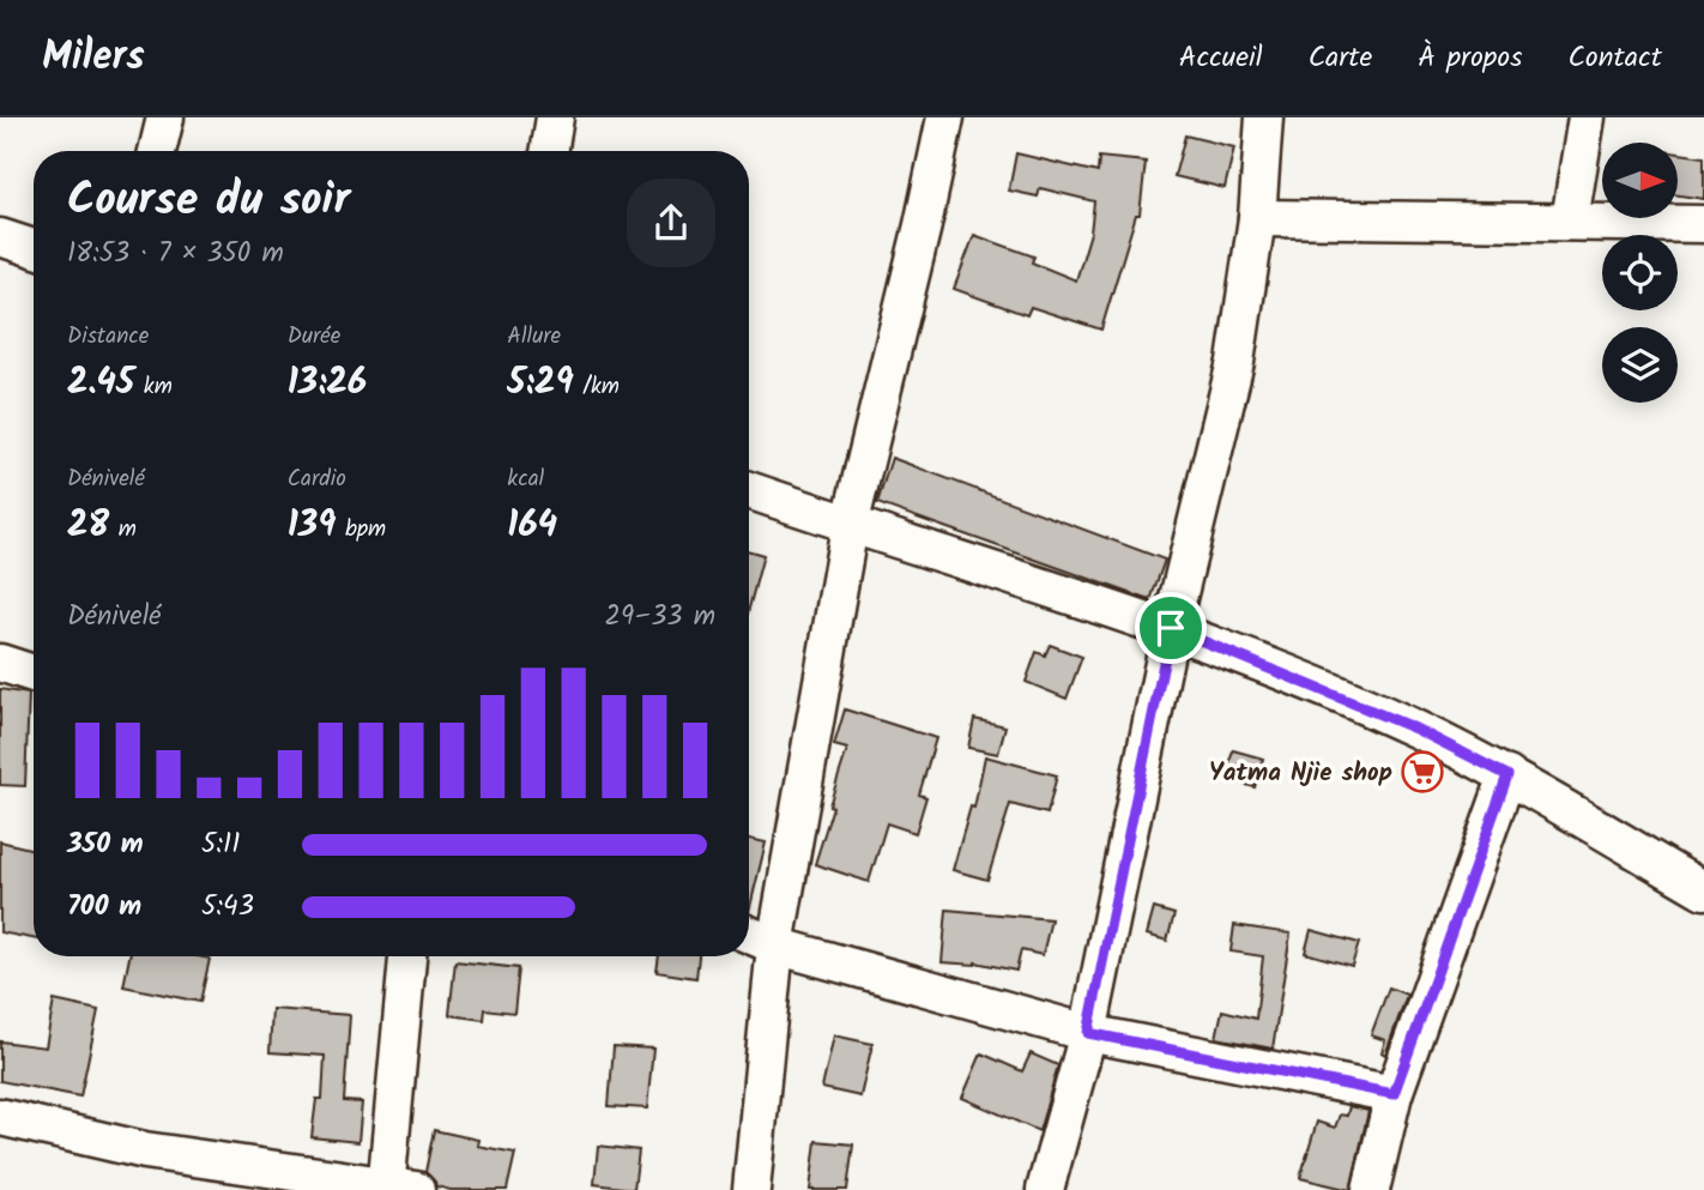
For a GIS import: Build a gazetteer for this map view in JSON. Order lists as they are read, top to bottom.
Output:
{
  "places": {
    "supermarket": ["Yatma Njie shop"]
  },
  "north": "right",
  "page": {
    "header": "Milers",
    "nav": [
      "Accueil",
      "Carte",
      "À propos",
      "Contact"
    ],
    "heading": ["Course du soir", "18:53 · 7 × 350 m"],
    "stats": [
      ["Distance", "2.45 km"],
      ["Durée", "13:26"],
      ["Allure", "5:29 /km"],
      ["Dénivelé", "28 m"],
      ["Cardio", "139 bpm"],
      ["kcal", "164"]
    ],
    "chart": ["Dénivelé", "29–33 m"],
    "list": [
      {
        "name": "350 m",
        "note": "5:11"
      },
      {
        "name": "700 m",
        "note": "5:43"
      }
    ]
  }
}
